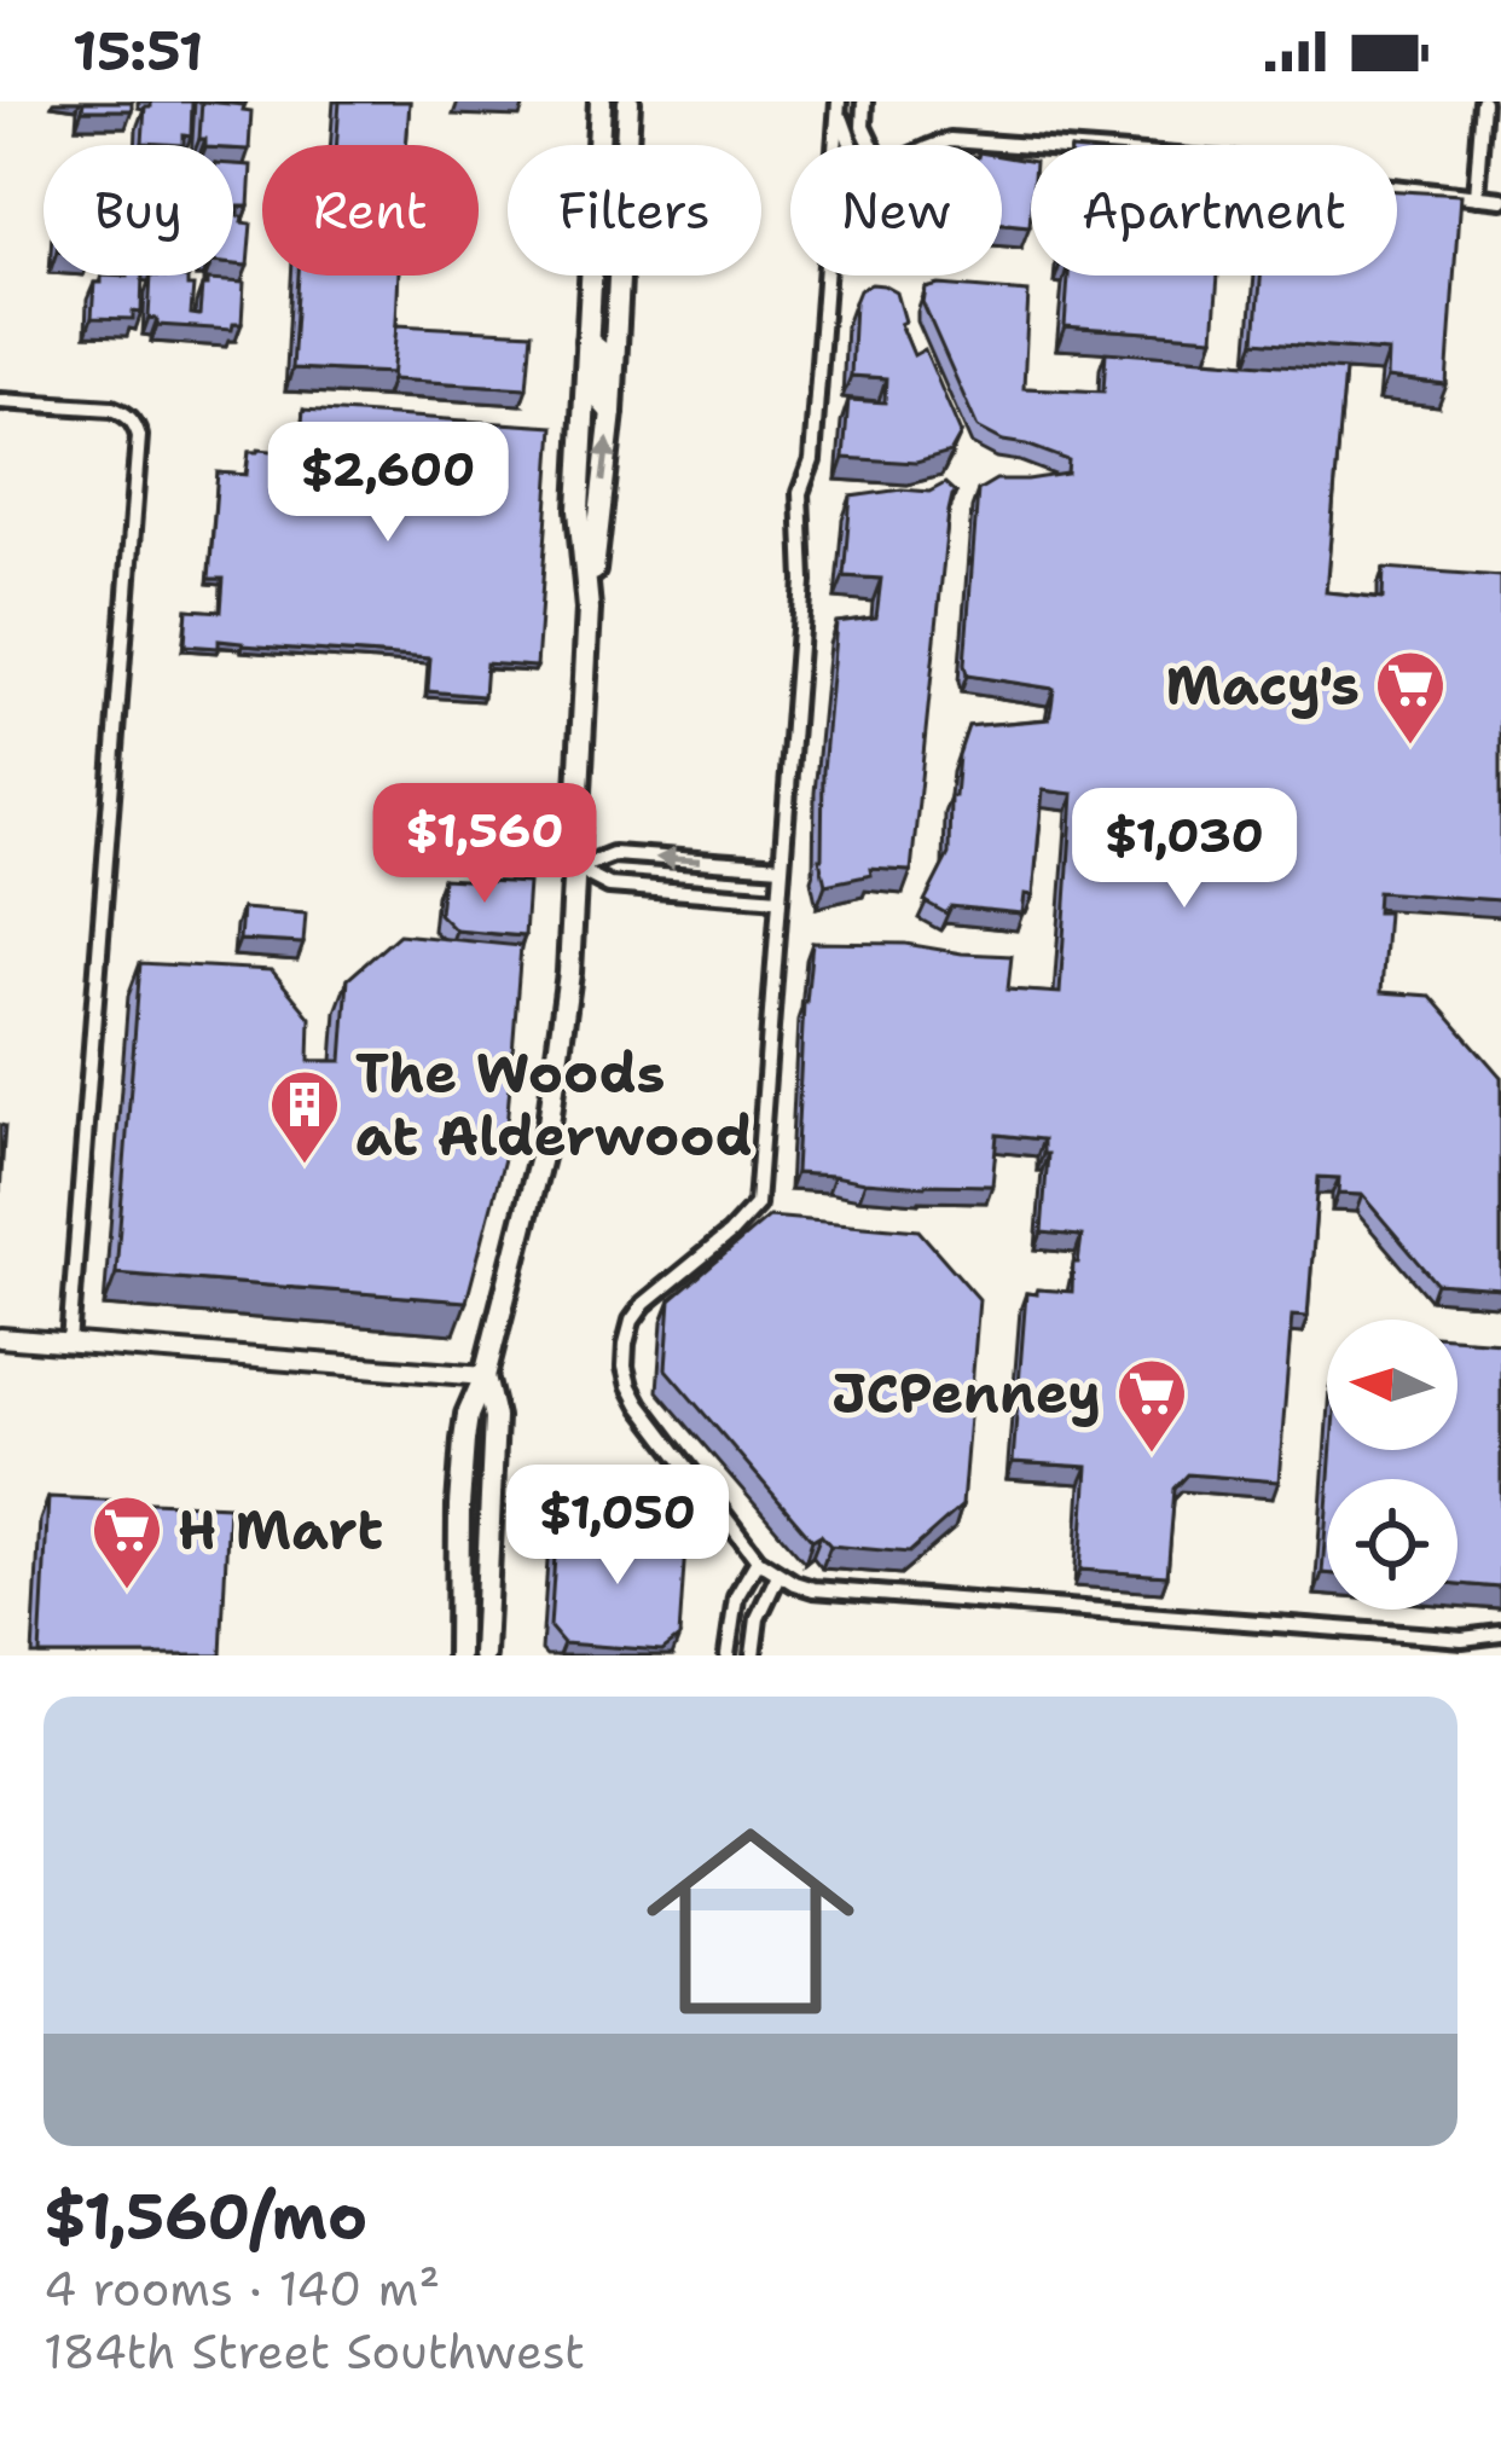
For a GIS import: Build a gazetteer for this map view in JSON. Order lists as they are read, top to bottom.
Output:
{
  "places": {
    "supermarket": ["Macy's", "JCPenney", "H Mart"],
    "building": ["The Woods at Alderwood"]
  },
  "north": "left",
  "page": {
    "status": "15:51",
    "chip": [
      "Buy",
      "Rent",
      "Filters",
      "New",
      "Apartment"
    ],
    "price": [
      "$2,600",
      "$1,560",
      "$1,030",
      "$1,050"
    ],
    "list": [
      {
        "name": "$1,560/mo",
        "note": "4 rooms · 140 m² · 184th Street Southwest"
      }
    ]
  }
}
